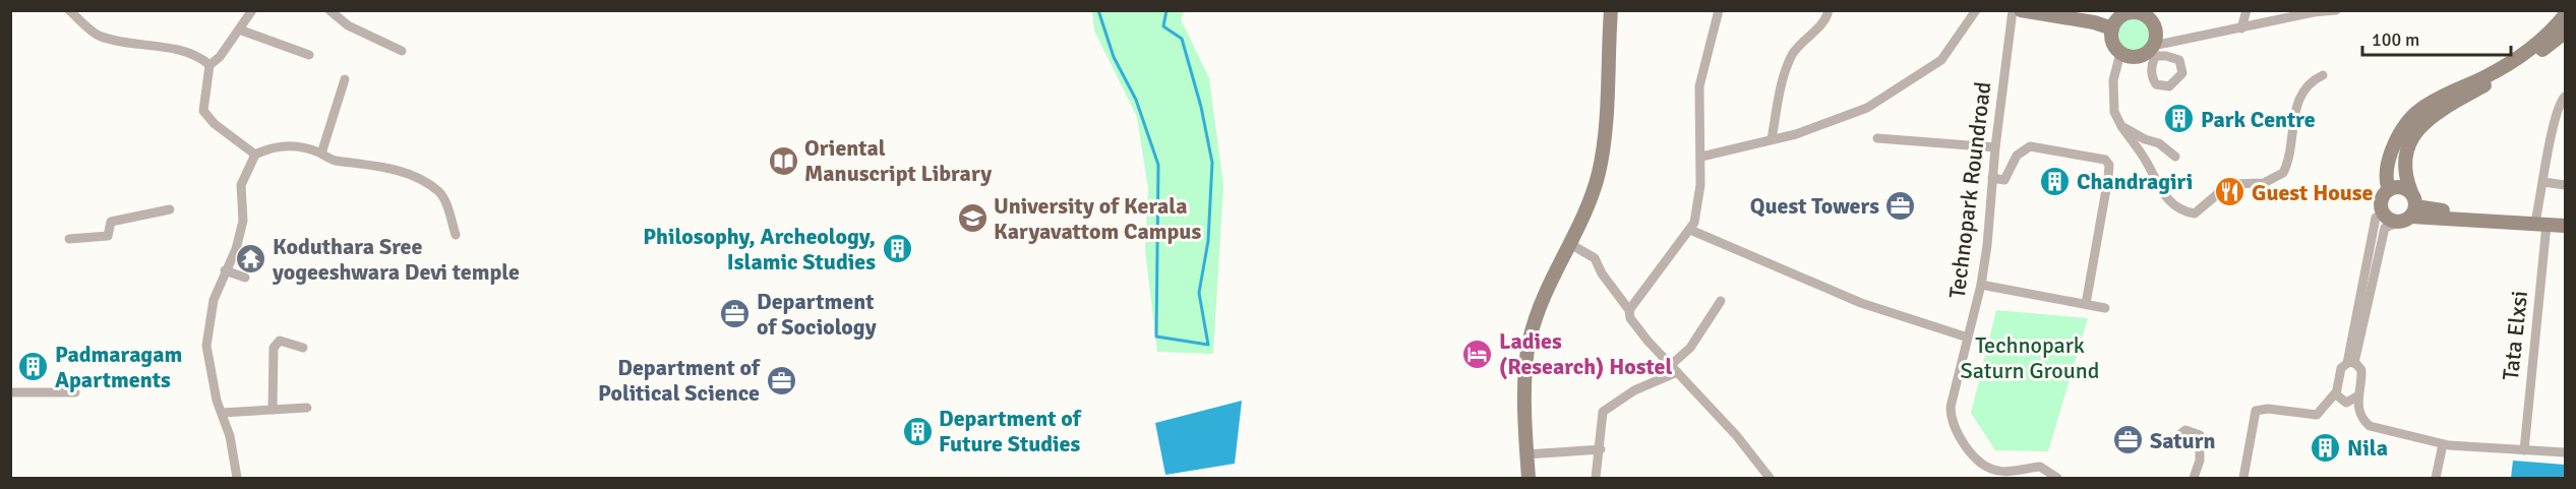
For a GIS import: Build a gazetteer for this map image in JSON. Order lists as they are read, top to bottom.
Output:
{
  "streets": {
    "street": ["Technopark Roundroad", "Tata Elxsi"]
  },
  "parks": ["Technopark Saturn Ground"],
  "places": {
    "building": [
      "Park Centre",
      "Chandragiri",
      "Philosophy, Archeology, Islamic Studies",
      "Padmaragam Apartments",
      "Department of Future Studies",
      "Nila"
    ],
    "library": ["Oriental Manuscript Library"],
    "restaurant": ["Guest House"],
    "office": [
      "Quest Towers",
      "Department of Sociology",
      "Department of Political Science",
      "Saturn"
    ],
    "school or university": ["University of Kerala Karyavattom Campus"],
    "temple": ["Koduthara Sree yogeeshwara Devi temple"],
    "hotel": ["Ladies (Research) Hostel"]
  },
  "scale_bar": "100 m"
}
